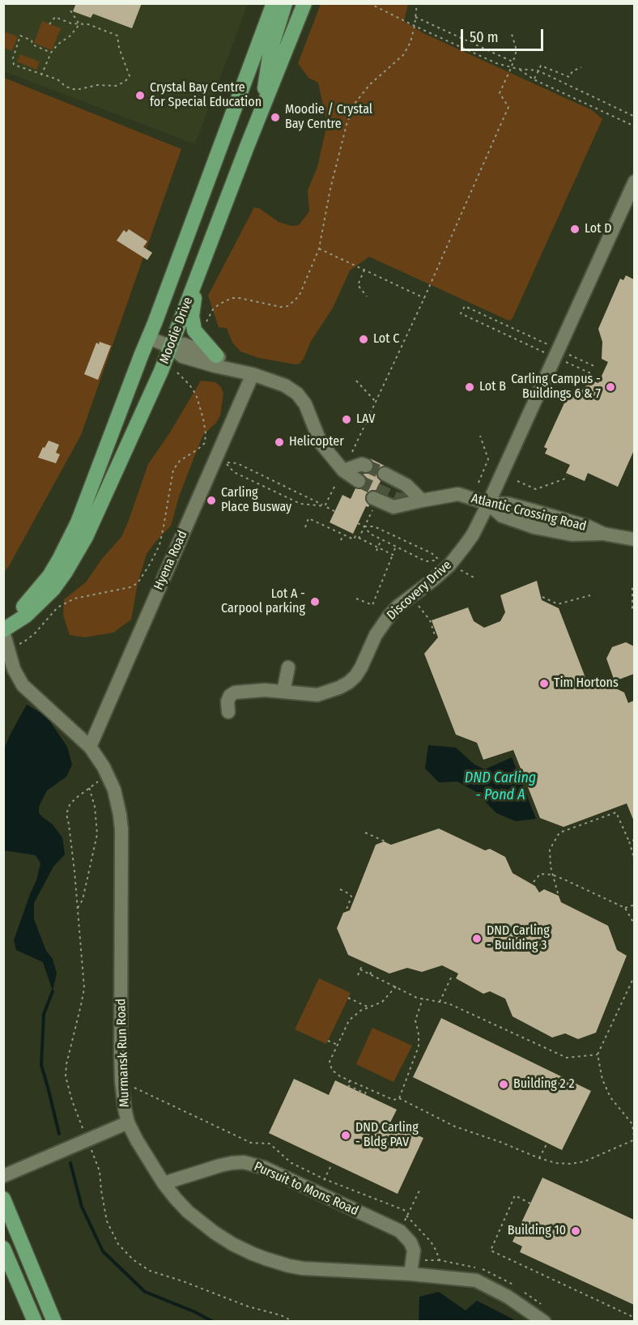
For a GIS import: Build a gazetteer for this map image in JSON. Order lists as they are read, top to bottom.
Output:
{
  "streets": {
    "main road": ["Moodie Drive"],
    "street": [
      "Atlantic Crossing Road",
      "Hyena Road",
      "Discovery Drive",
      "Murmansk Run Road",
      "Pursuit to Mons Road"
    ]
  },
  "crossings": [
    ["Moodie Drive", "Murmansk Run Road"],
    ["Atlantic Crossing Road", "Discovery Drive"],
    ["Hyena Road", "Murmansk Run Road"],
    ["Murmansk Run Road", "Pursuit to Mons Road"]
  ],
  "water": ["DND Carling - Pond A"],
  "places": [
    "Crystal Bay Centre for Special Education",
    "Moodie / Crystal Bay Centre",
    "Lot D",
    "Lot C",
    "Lot B",
    "Carling Campus - Buildings 6 & 7",
    "LAV",
    "Helicopter",
    "Carling Place Busway",
    "Lot A - Carpool parking",
    "Tim Hortons",
    "DND Carling - Building 3",
    "Building 2 2",
    "DND Carling - Bldg PAV",
    "Building 10"
  ],
  "scale_bar": "50 m"
}
